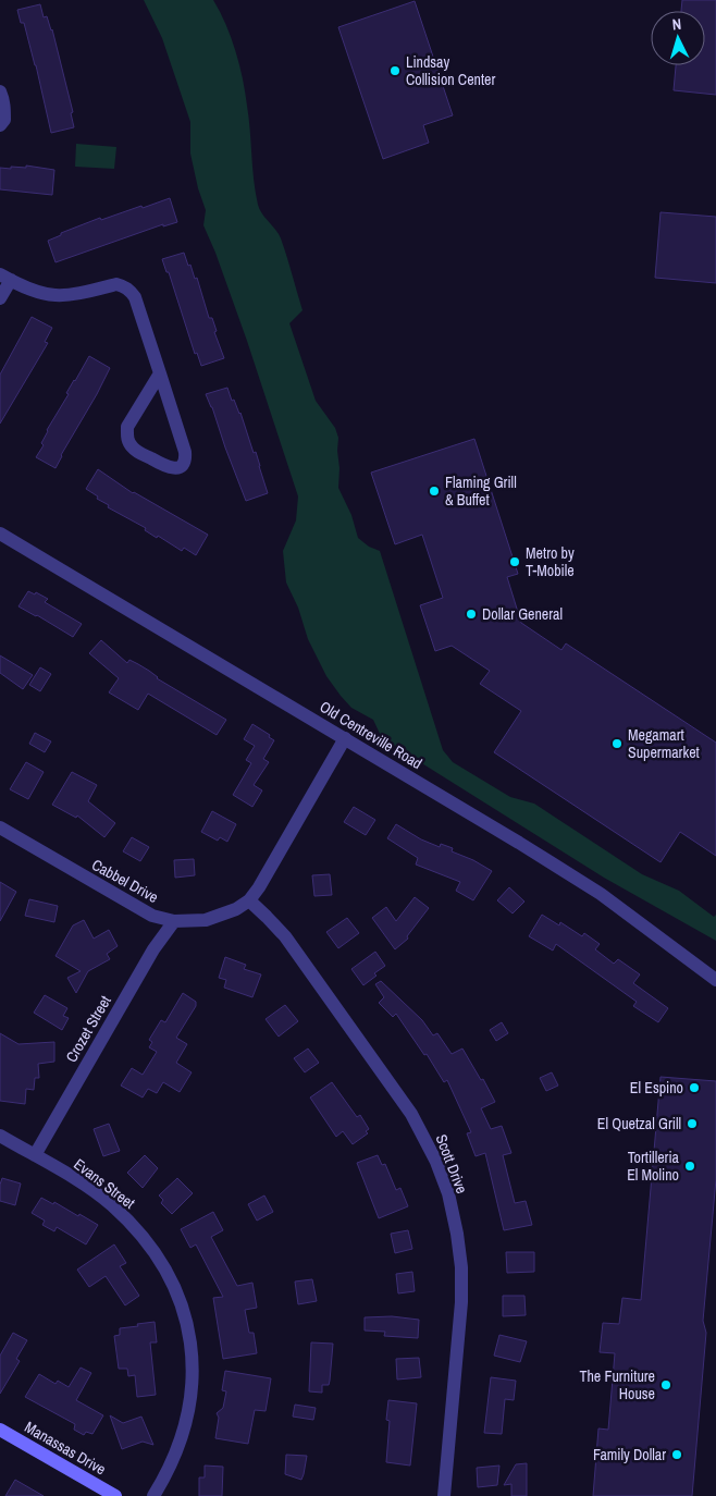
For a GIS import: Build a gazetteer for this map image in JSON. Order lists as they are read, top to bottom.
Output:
{
  "streets": {
    "main road": ["Manassas Drive"],
    "street": [
      "Old Centreville Road",
      "Cabbel Drive",
      "Crozet Street",
      "Scott Drive",
      "Evans Street"
    ]
  },
  "crossings": [
    ["Old Centreville Road", "Cabbel Drive"],
    ["Cabbel Drive", "Crozet Street"],
    ["Cabbel Drive", "Scott Drive"],
    ["Crozet Street", "Evans Street"]
  ],
  "places": [
    "Lindsay Collision Center",
    "Flaming Grill & Buffet",
    "Metro by T-Mobile",
    "Dollar General",
    "Megamart Supermarket",
    "El Espino",
    "El Quetzal Grill",
    "Tortilleria El Molino",
    "The Furniture House",
    "Family Dollar"
  ],
  "north": "top"
}
